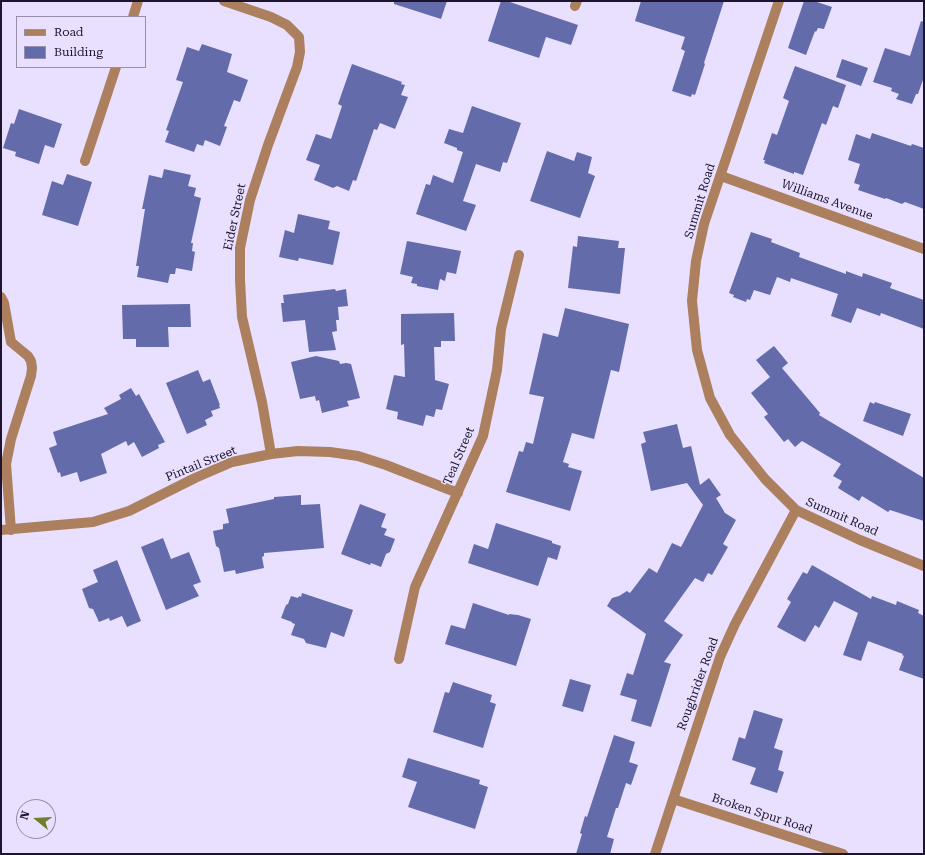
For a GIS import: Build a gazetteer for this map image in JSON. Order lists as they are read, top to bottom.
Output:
{
  "streets": {
    "street": [
      "Williams Avenue",
      "Summit Road",
      "Eider Street",
      "Teal Street",
      "Pintail Street",
      "Roughrider Road",
      "Broken Spur Road"
    ]
  },
  "crossings": [
    ["Williams Avenue", "Summit Road"],
    ["Summit Road", "Roughrider Road"],
    ["Eider Street", "Pintail Street"],
    ["Teal Street", "Pintail Street"],
    ["Roughrider Road", "Broken Spur Road"]
  ],
  "legend": ["Road", "Building"],
  "north": "left"
}
